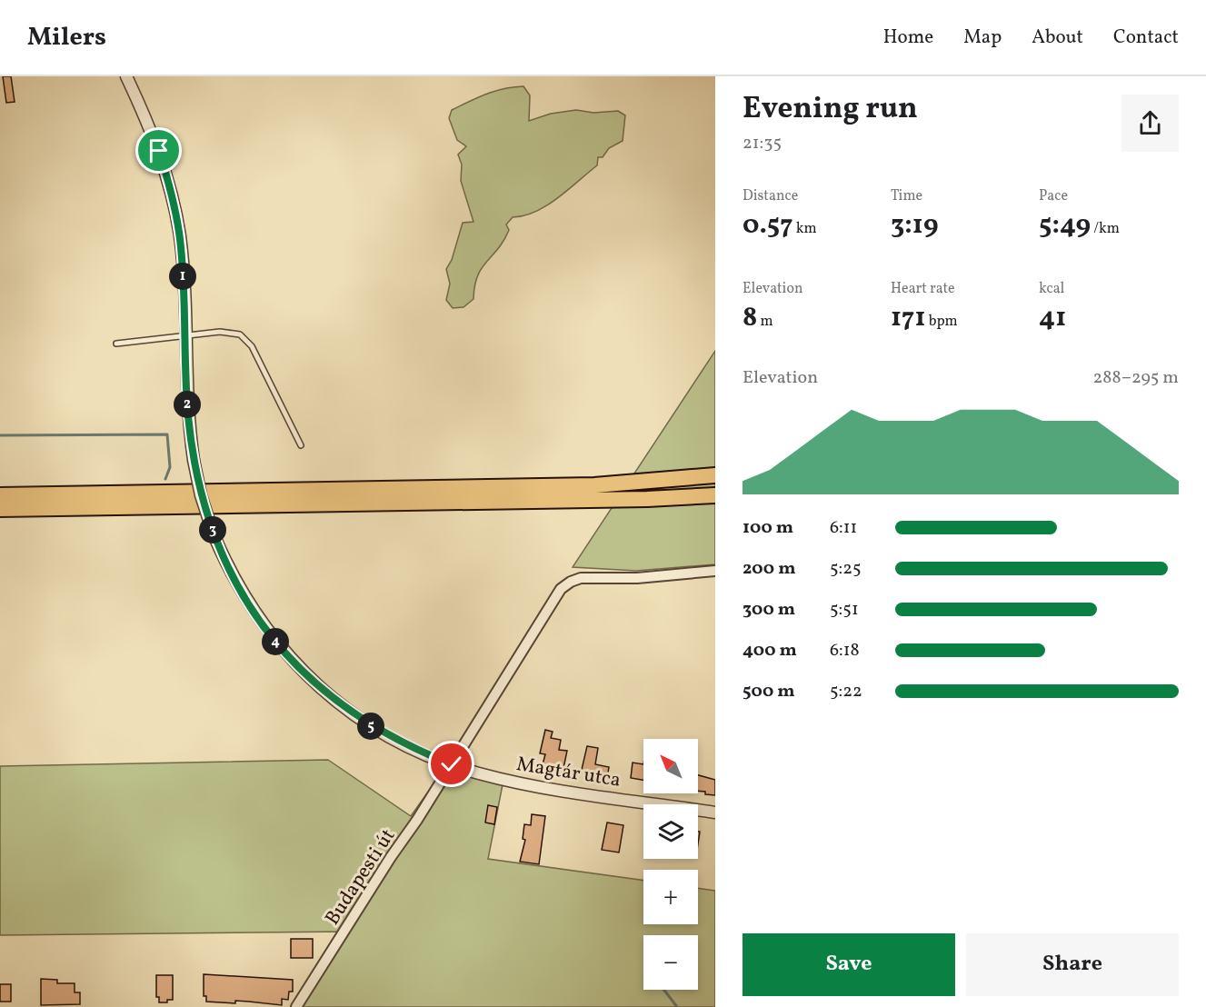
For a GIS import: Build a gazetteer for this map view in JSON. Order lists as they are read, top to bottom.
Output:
{
  "streets": {
    "street": ["Magtár utca", "Budapesti út"]
  },
  "crossings": [
    ["Magtár utca", "Budapesti út"]
  ],
  "north": "top left",
  "page": {
    "header": "Milers",
    "nav": [
      "Home",
      "Map",
      "About",
      "Contact"
    ],
    "heading": ["Evening run", "21:35"],
    "stats": [
      ["Distance", "0.57 km"],
      ["Time", "3:19"],
      ["Pace", "5:49 /km"],
      ["Elevation", "8 m"],
      ["Heart rate", "171 bpm"],
      ["kcal", "41"]
    ],
    "pins": [
      "1",
      "2",
      "3",
      "4",
      "5"
    ],
    "chart": ["Elevation", "288–295 m"],
    "list": [
      {
        "name": "100 m",
        "note": "6:11"
      },
      {
        "name": "200 m",
        "note": "5:25"
      },
      {
        "name": "300 m",
        "note": "5:51"
      },
      {
        "name": "400 m",
        "note": "6:18"
      },
      {
        "name": "500 m",
        "note": "5:22"
      }
    ],
    "map_buttons": ["+", "−"],
    "buttons": ["Save", "Share"]
  }
}
